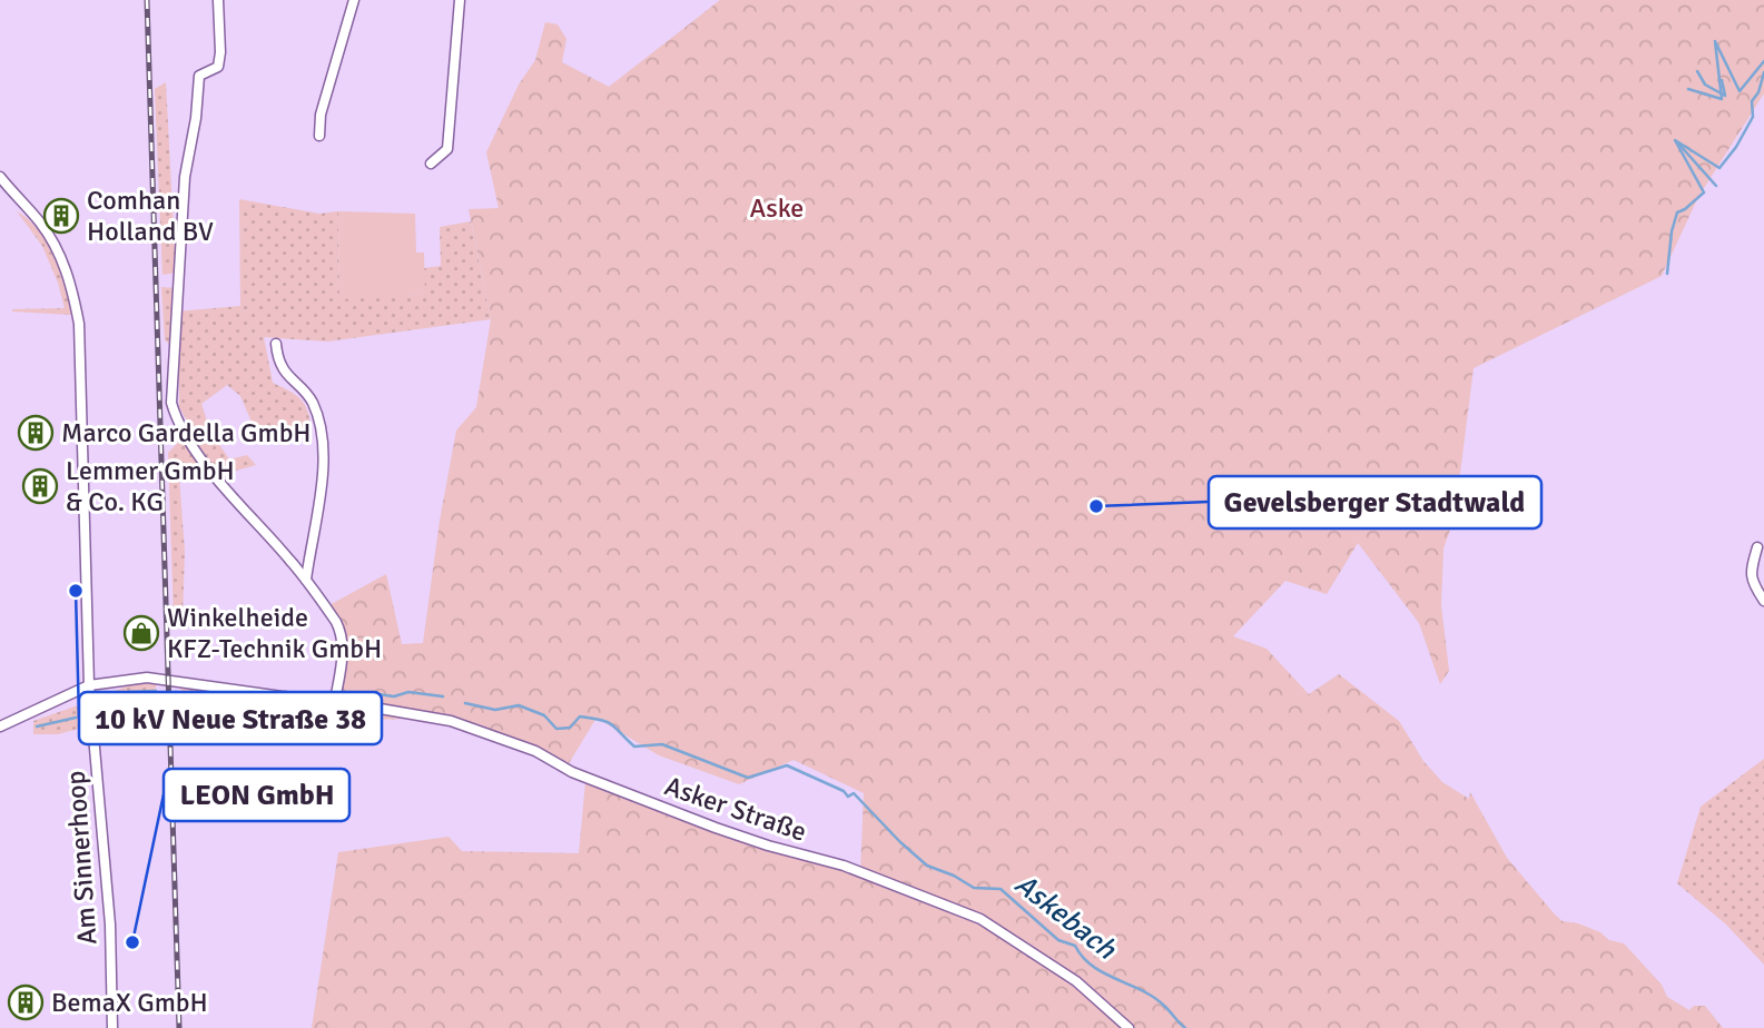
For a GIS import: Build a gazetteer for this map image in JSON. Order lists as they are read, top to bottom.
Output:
{
  "streets": {
    "street": ["Asker Straße", "Am Sinnerhoop"]
  },
  "crossings": [
    ["Asker Straße", "Am Sinnerhoop"]
  ],
  "water": ["Askebach"],
  "parks": ["Aske"],
  "places": {
    "building": [
      "Comhan Holland BV",
      "Marco Gardella GmbH",
      "Lemmer GmbH & Co. KG",
      "BemaX GmbH"
    ],
    "other": ["Gevelsberger Stadtwald", "10 kV Neue Straße 38", "LEON GmbH"],
    "shop": ["Winkelheide KFZ-Technik GmbH"]
  }
}
